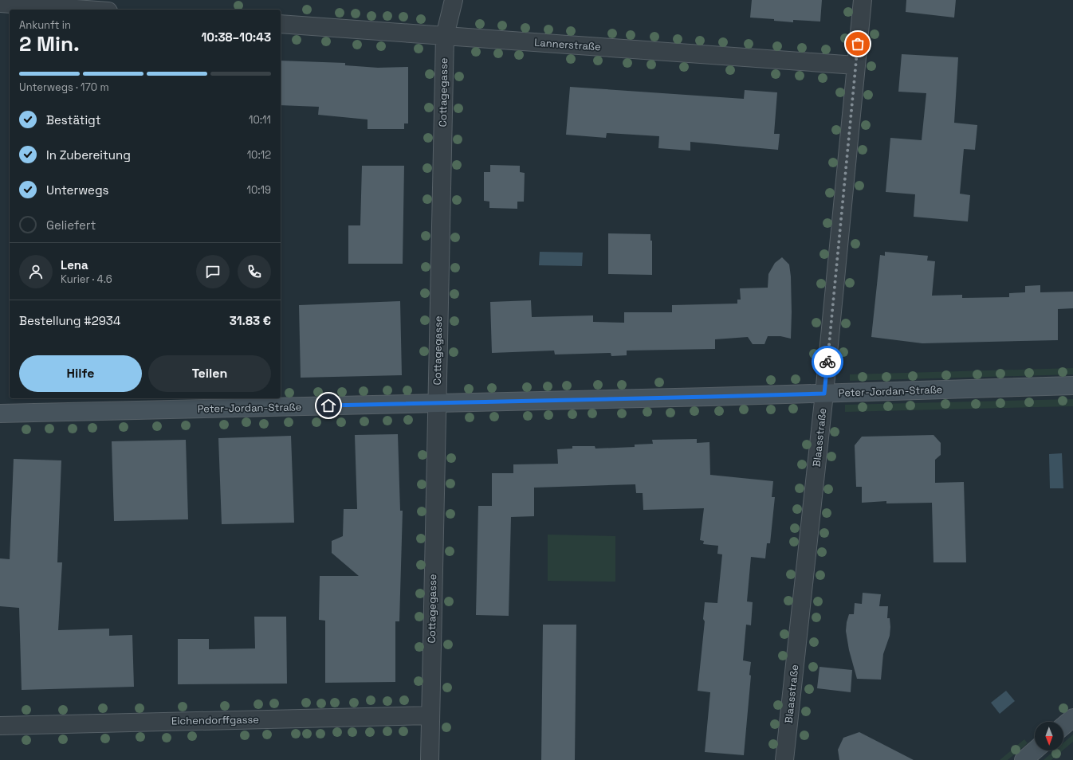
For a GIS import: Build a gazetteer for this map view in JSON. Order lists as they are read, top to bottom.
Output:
{
  "streets": {
    "street": [
      "Lannerstraße",
      "Cottagegasse",
      "Peter-Jordan-Straße",
      "Blaasstraße",
      "Eichendorffgasse"
    ]
  },
  "crossings": [
    ["Lannerstraße", "Cottagegasse"],
    ["Lannerstraße", "Blaasstraße"],
    ["Cottagegasse", "Peter-Jordan-Straße"],
    ["Cottagegasse", "Eichendorffgasse"],
    ["Peter-Jordan-Straße", "Blaasstraße"]
  ],
  "north": "bottom",
  "page": {
    "heading": ["2 Min.", "Ankunft in", "10:38–10:43"],
    "panel": [
      "Lena",
      "Kurier · 4.6",
      "Bestellung #2934",
      "31.83 €"
    ],
    "bar": "Unterwegs · 170 m",
    "list": [
      ["Bestätigt", "10:11"],
      ["In Zubereitung", "10:12"],
      ["Unterwegs", "10:19"],
      "Geliefert"
    ],
    "buttons": ["Hilfe", "Teilen"]
  }
}
